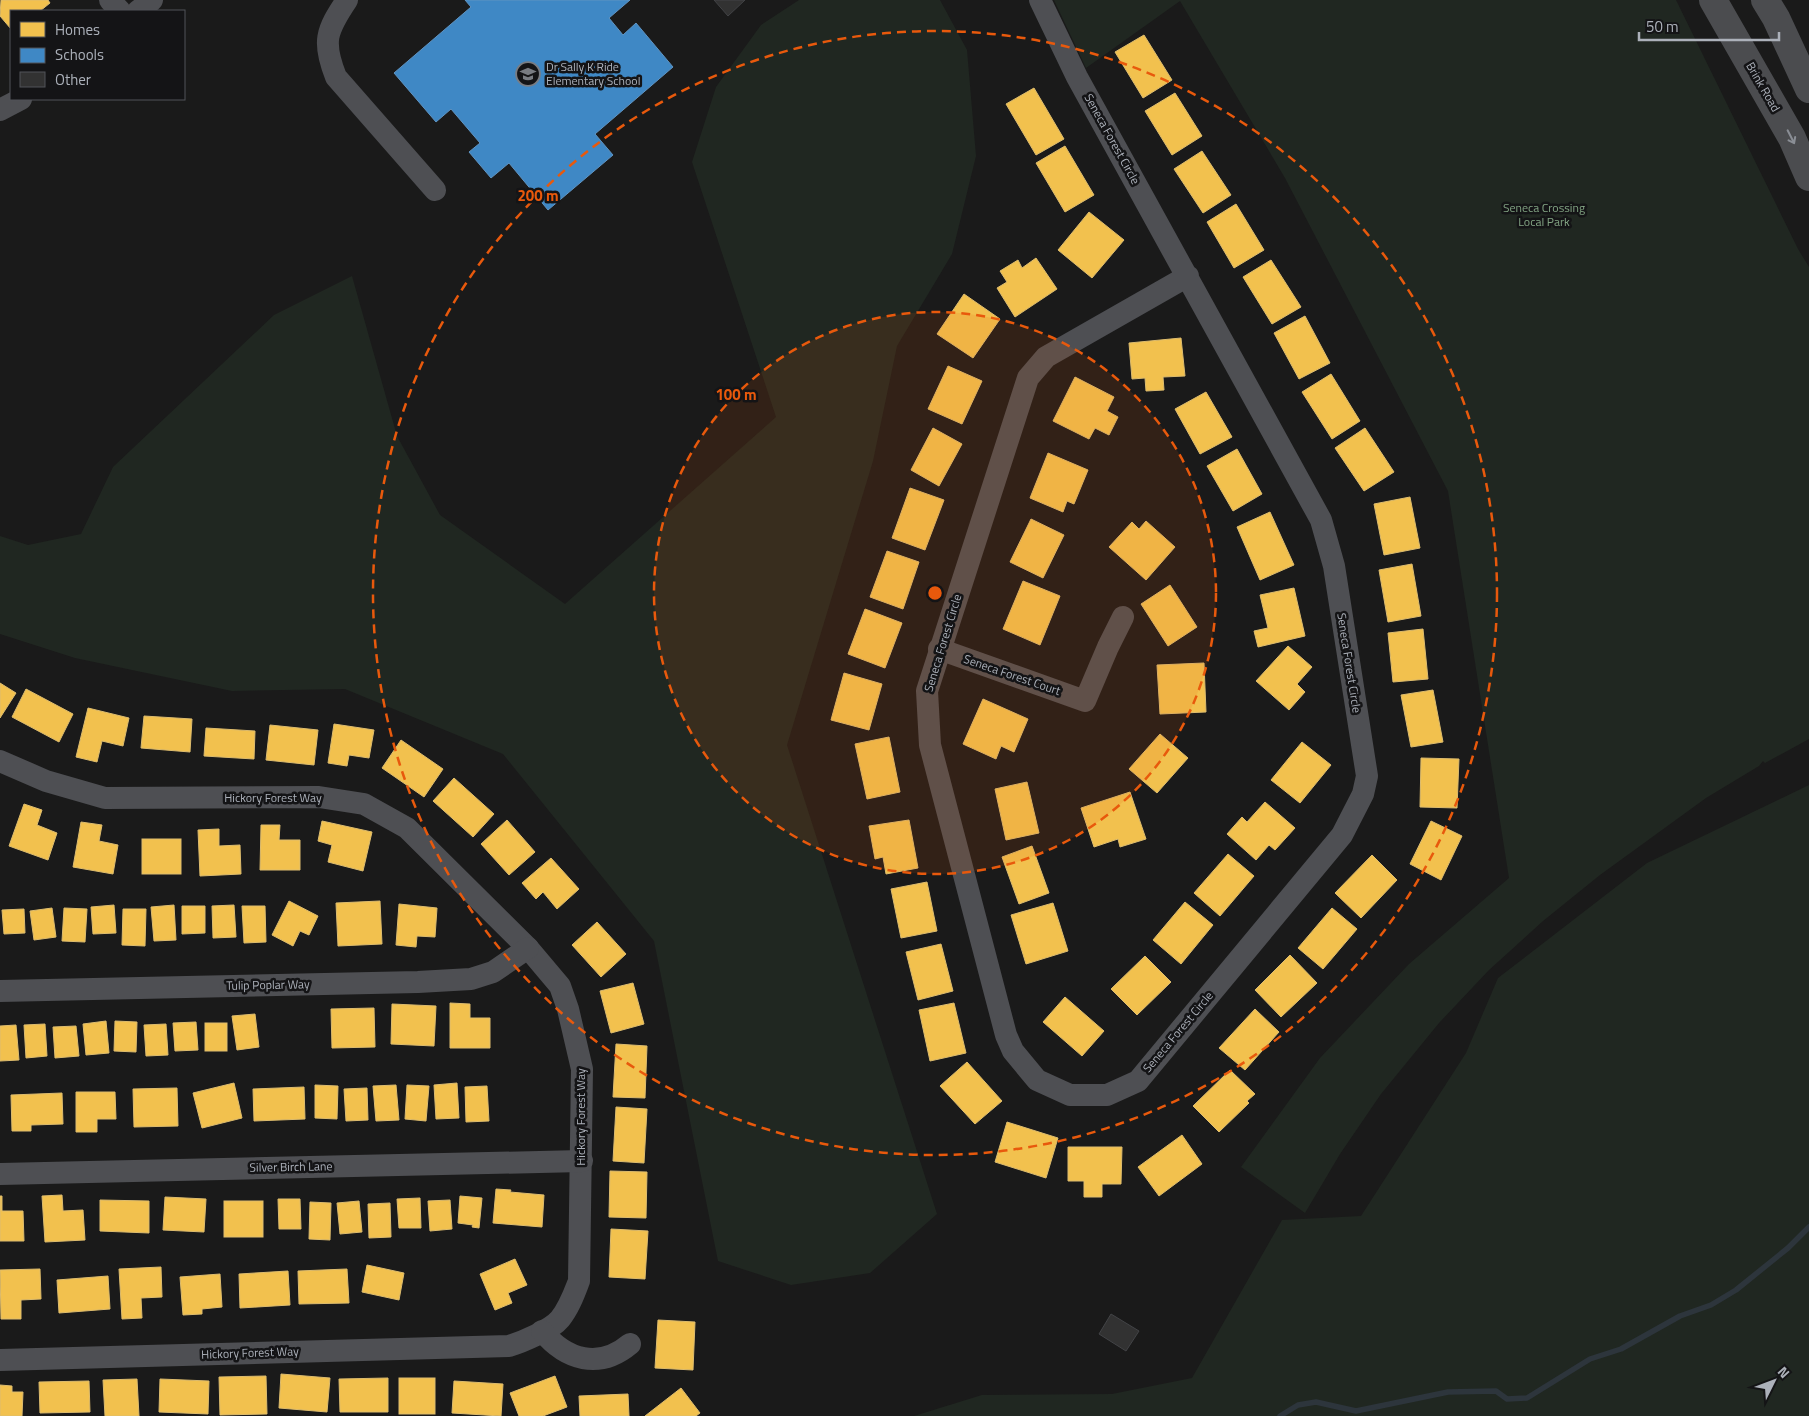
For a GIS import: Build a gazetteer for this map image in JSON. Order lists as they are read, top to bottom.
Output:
{
  "streets": {
    "main road": ["Brink Road"],
    "street": [
      "Seneca Forest Circle",
      "Seneca Forest Court",
      "Hickory Forest Way",
      "Tulip Poplar Way",
      "Silver Birch Lane"
    ]
  },
  "crossings": [
    ["Seneca Forest Circle", "Seneca Forest Court"],
    ["Hickory Forest Way", "Tulip Poplar Way"],
    ["Hickory Forest Way", "Silver Birch Lane"]
  ],
  "parks": ["Seneca Crossing Local Park"],
  "places": {
    "school or university": ["Dr Sally K Ride Elementary School"]
  },
  "legend": ["Homes", "Schools", "Other"],
  "scale_bar": "50 m",
  "north": "top right",
  "rings": ["200 m", "100 m"]
}
